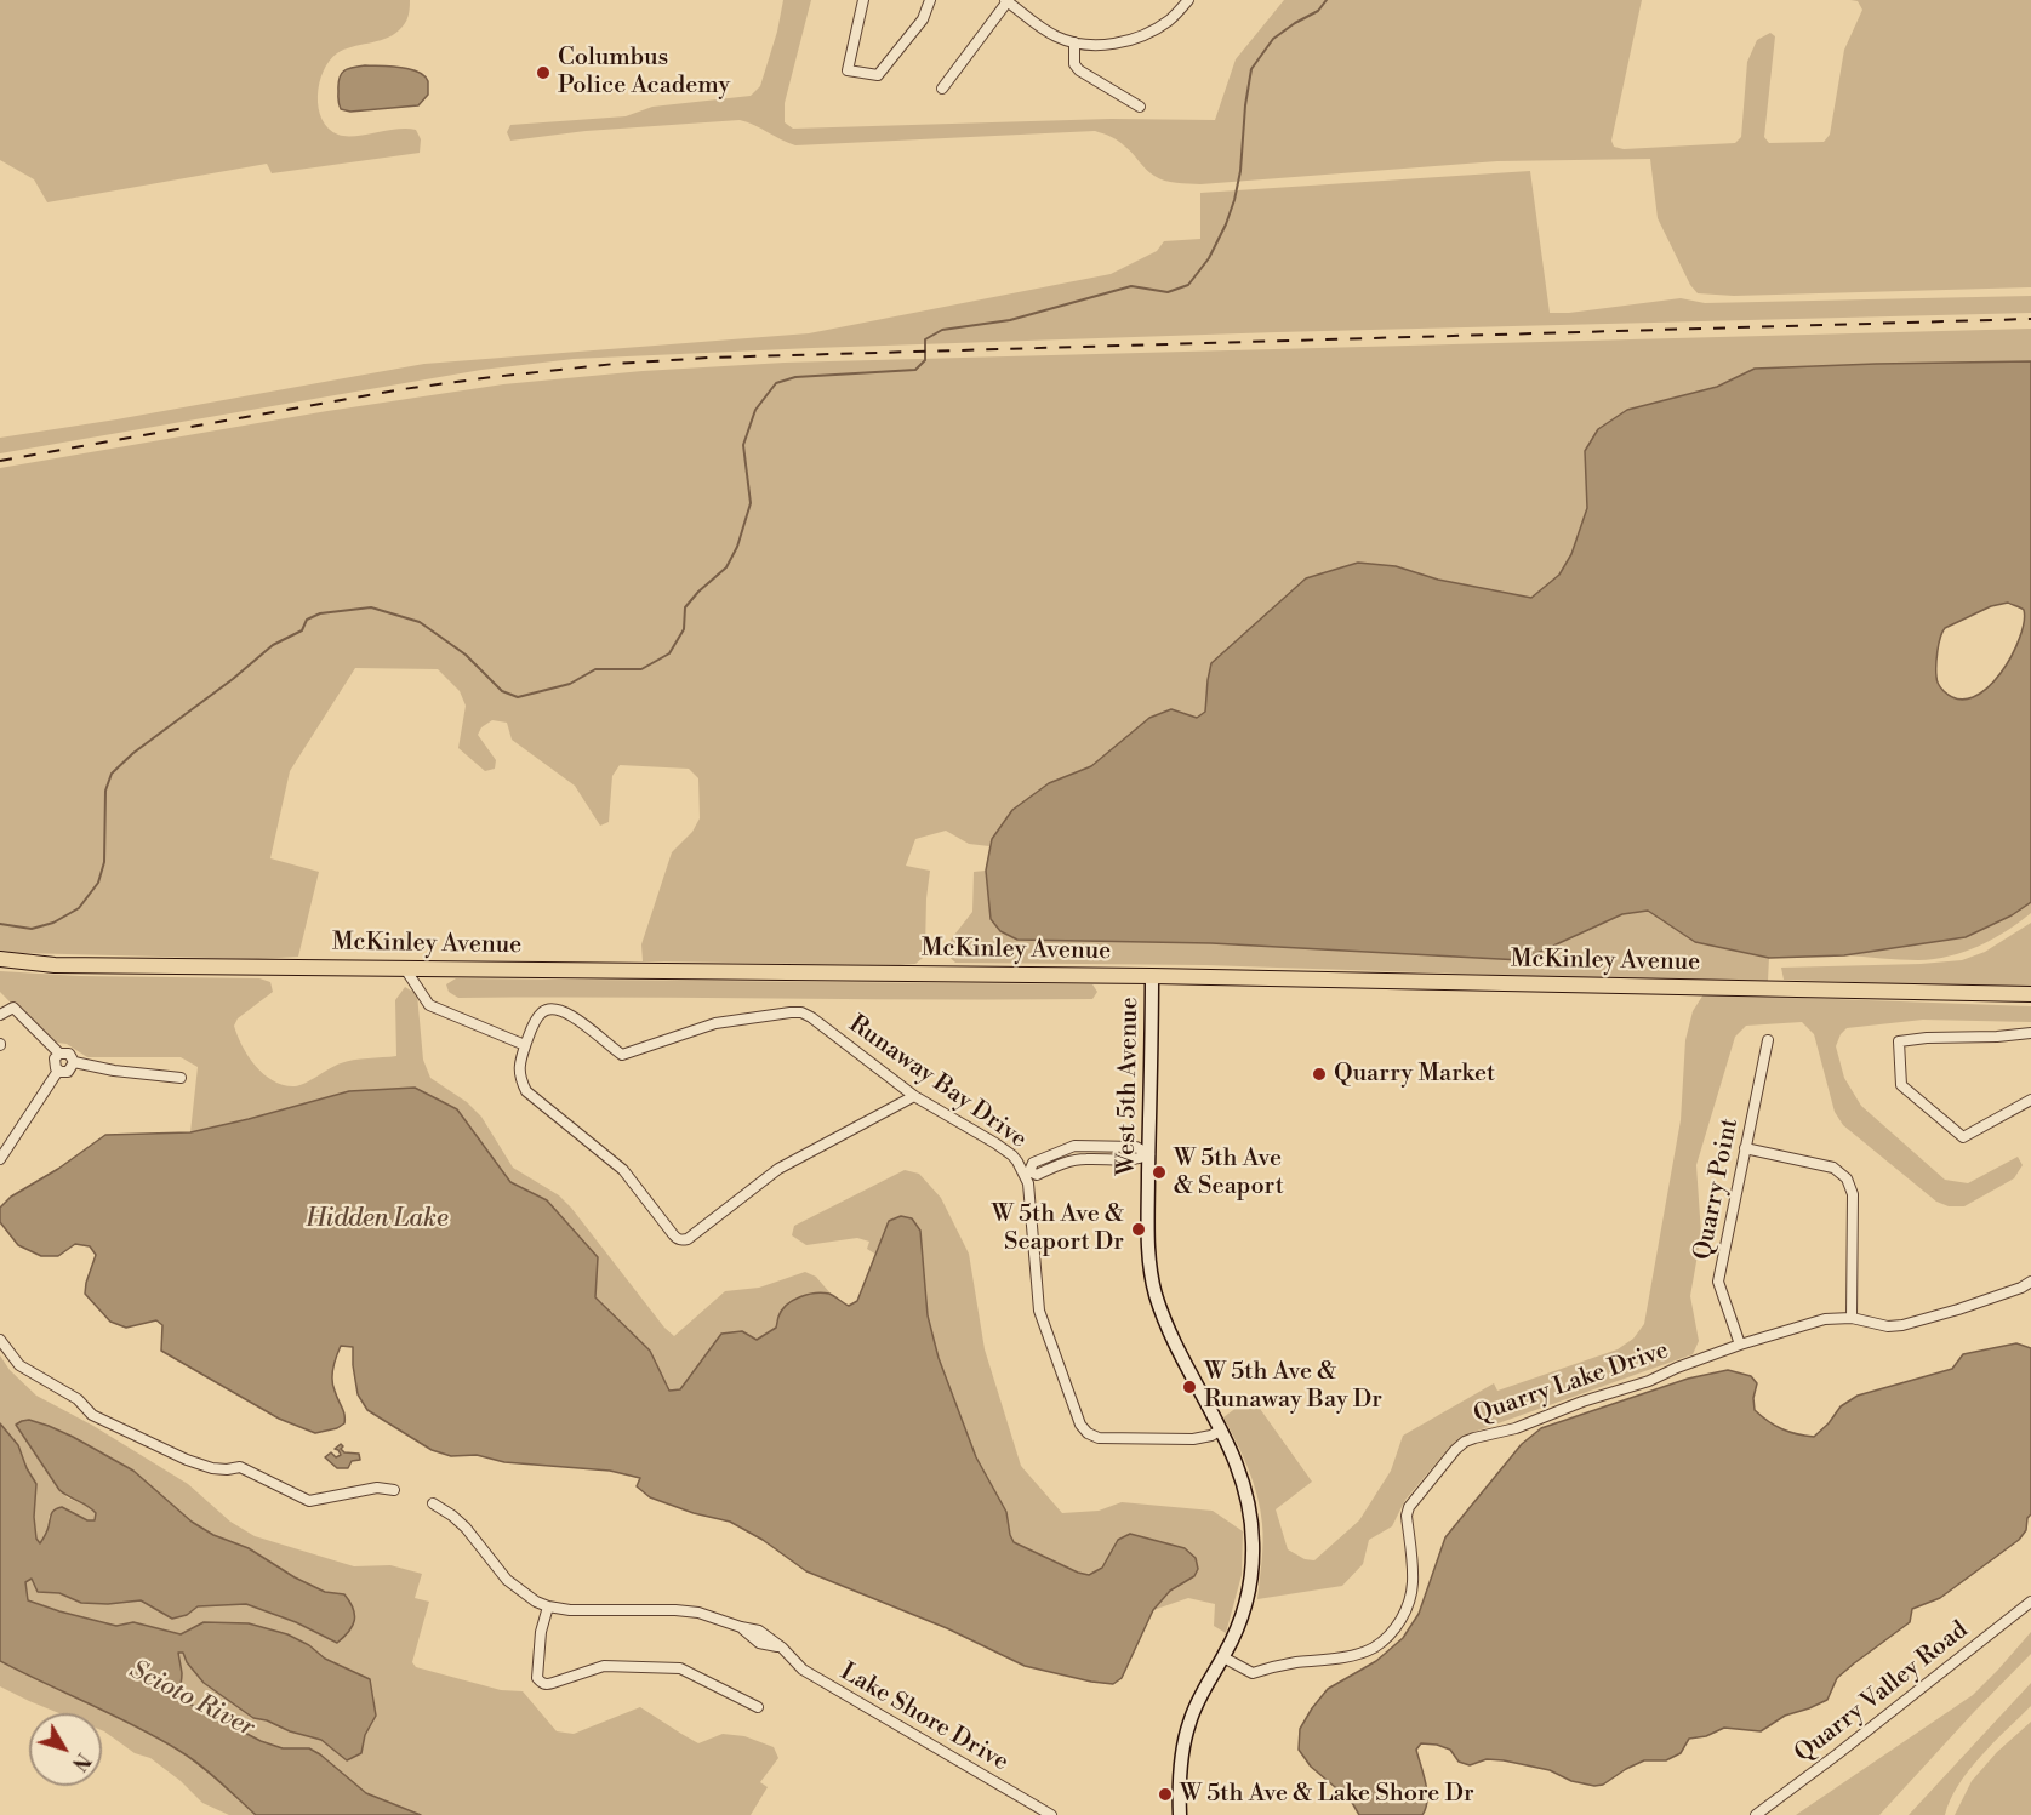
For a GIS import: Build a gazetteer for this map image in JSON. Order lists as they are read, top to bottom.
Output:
{
  "streets": {
    "main road": ["McKinley Avenue", "West 5th Avenue"],
    "street": [
      "Runaway Bay Drive",
      "Quarry Point",
      "Quarry Lake Drive",
      "Quarry Valley Road",
      "Lake Shore Drive"
    ]
  },
  "crossings": [
    ["McKinley Avenue", "West 5th Avenue"],
    ["Runaway Bay Drive", "West 5th Avenue"],
    ["West 5th Avenue", "Quarry Lake Drive"],
    ["Quarry Point", "Quarry Lake Drive"]
  ],
  "water": ["Hidden Lake", "Scioto River"],
  "places": [
    "Columbus Police Academy",
    "Quarry Market",
    "W 5th Ave & Seaport",
    "W 5th Ave & Seaport Dr",
    "W 5th Ave & Runaway Bay Dr",
    "W 5th Ave & Lake Shore Dr"
  ],
  "north": "bottom right"
}
